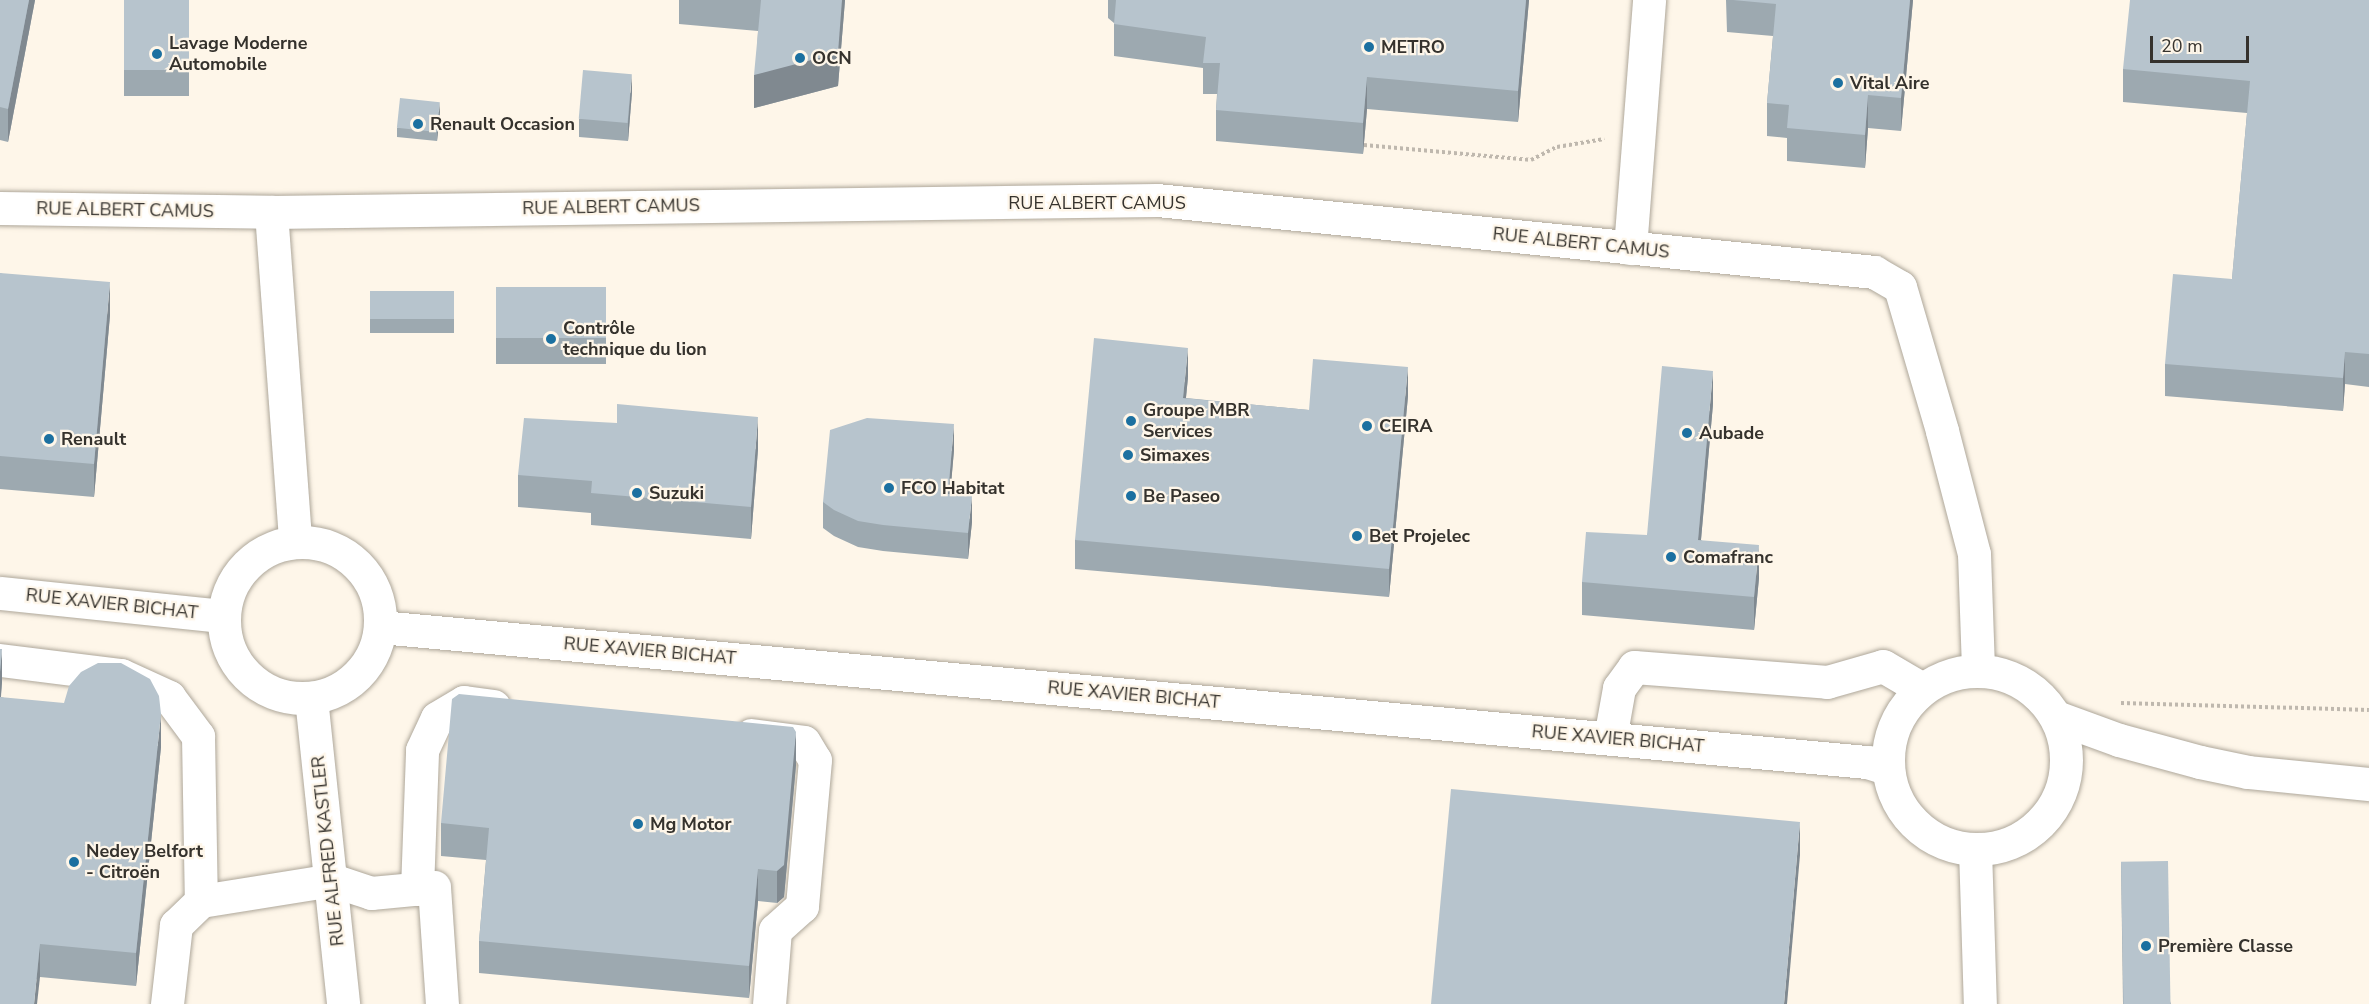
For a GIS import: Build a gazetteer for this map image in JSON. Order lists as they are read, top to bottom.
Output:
{
  "streets": {
    "main road": ["RUE ALBERT CAMUS", "RUE XAVIER BICHAT", "RUE ALFRED KASTLER"]
  },
  "crossings": [
    ["RUE ALBERT CAMUS", "RUE XAVIER BICHAT"],
    ["RUE XAVIER BICHAT", "RUE ALFRED KASTLER"]
  ],
  "places": [
    "METRO",
    "Lavage Moderne Automobile",
    "OCN",
    "Vital Aire",
    "Renault Occasion",
    "Contrôle technique du lion",
    "Groupe MBR Services",
    "CEIRA",
    "Aubade",
    "Renault",
    "Simaxes",
    "FCO Habitat",
    "Suzuki",
    "Be Paseo",
    "Bet Projelec",
    "Comafranc",
    "Mg Motor",
    "Nedey Belfort - Citroën",
    "Première Classe"
  ],
  "scale_bar": "20 m"
}
